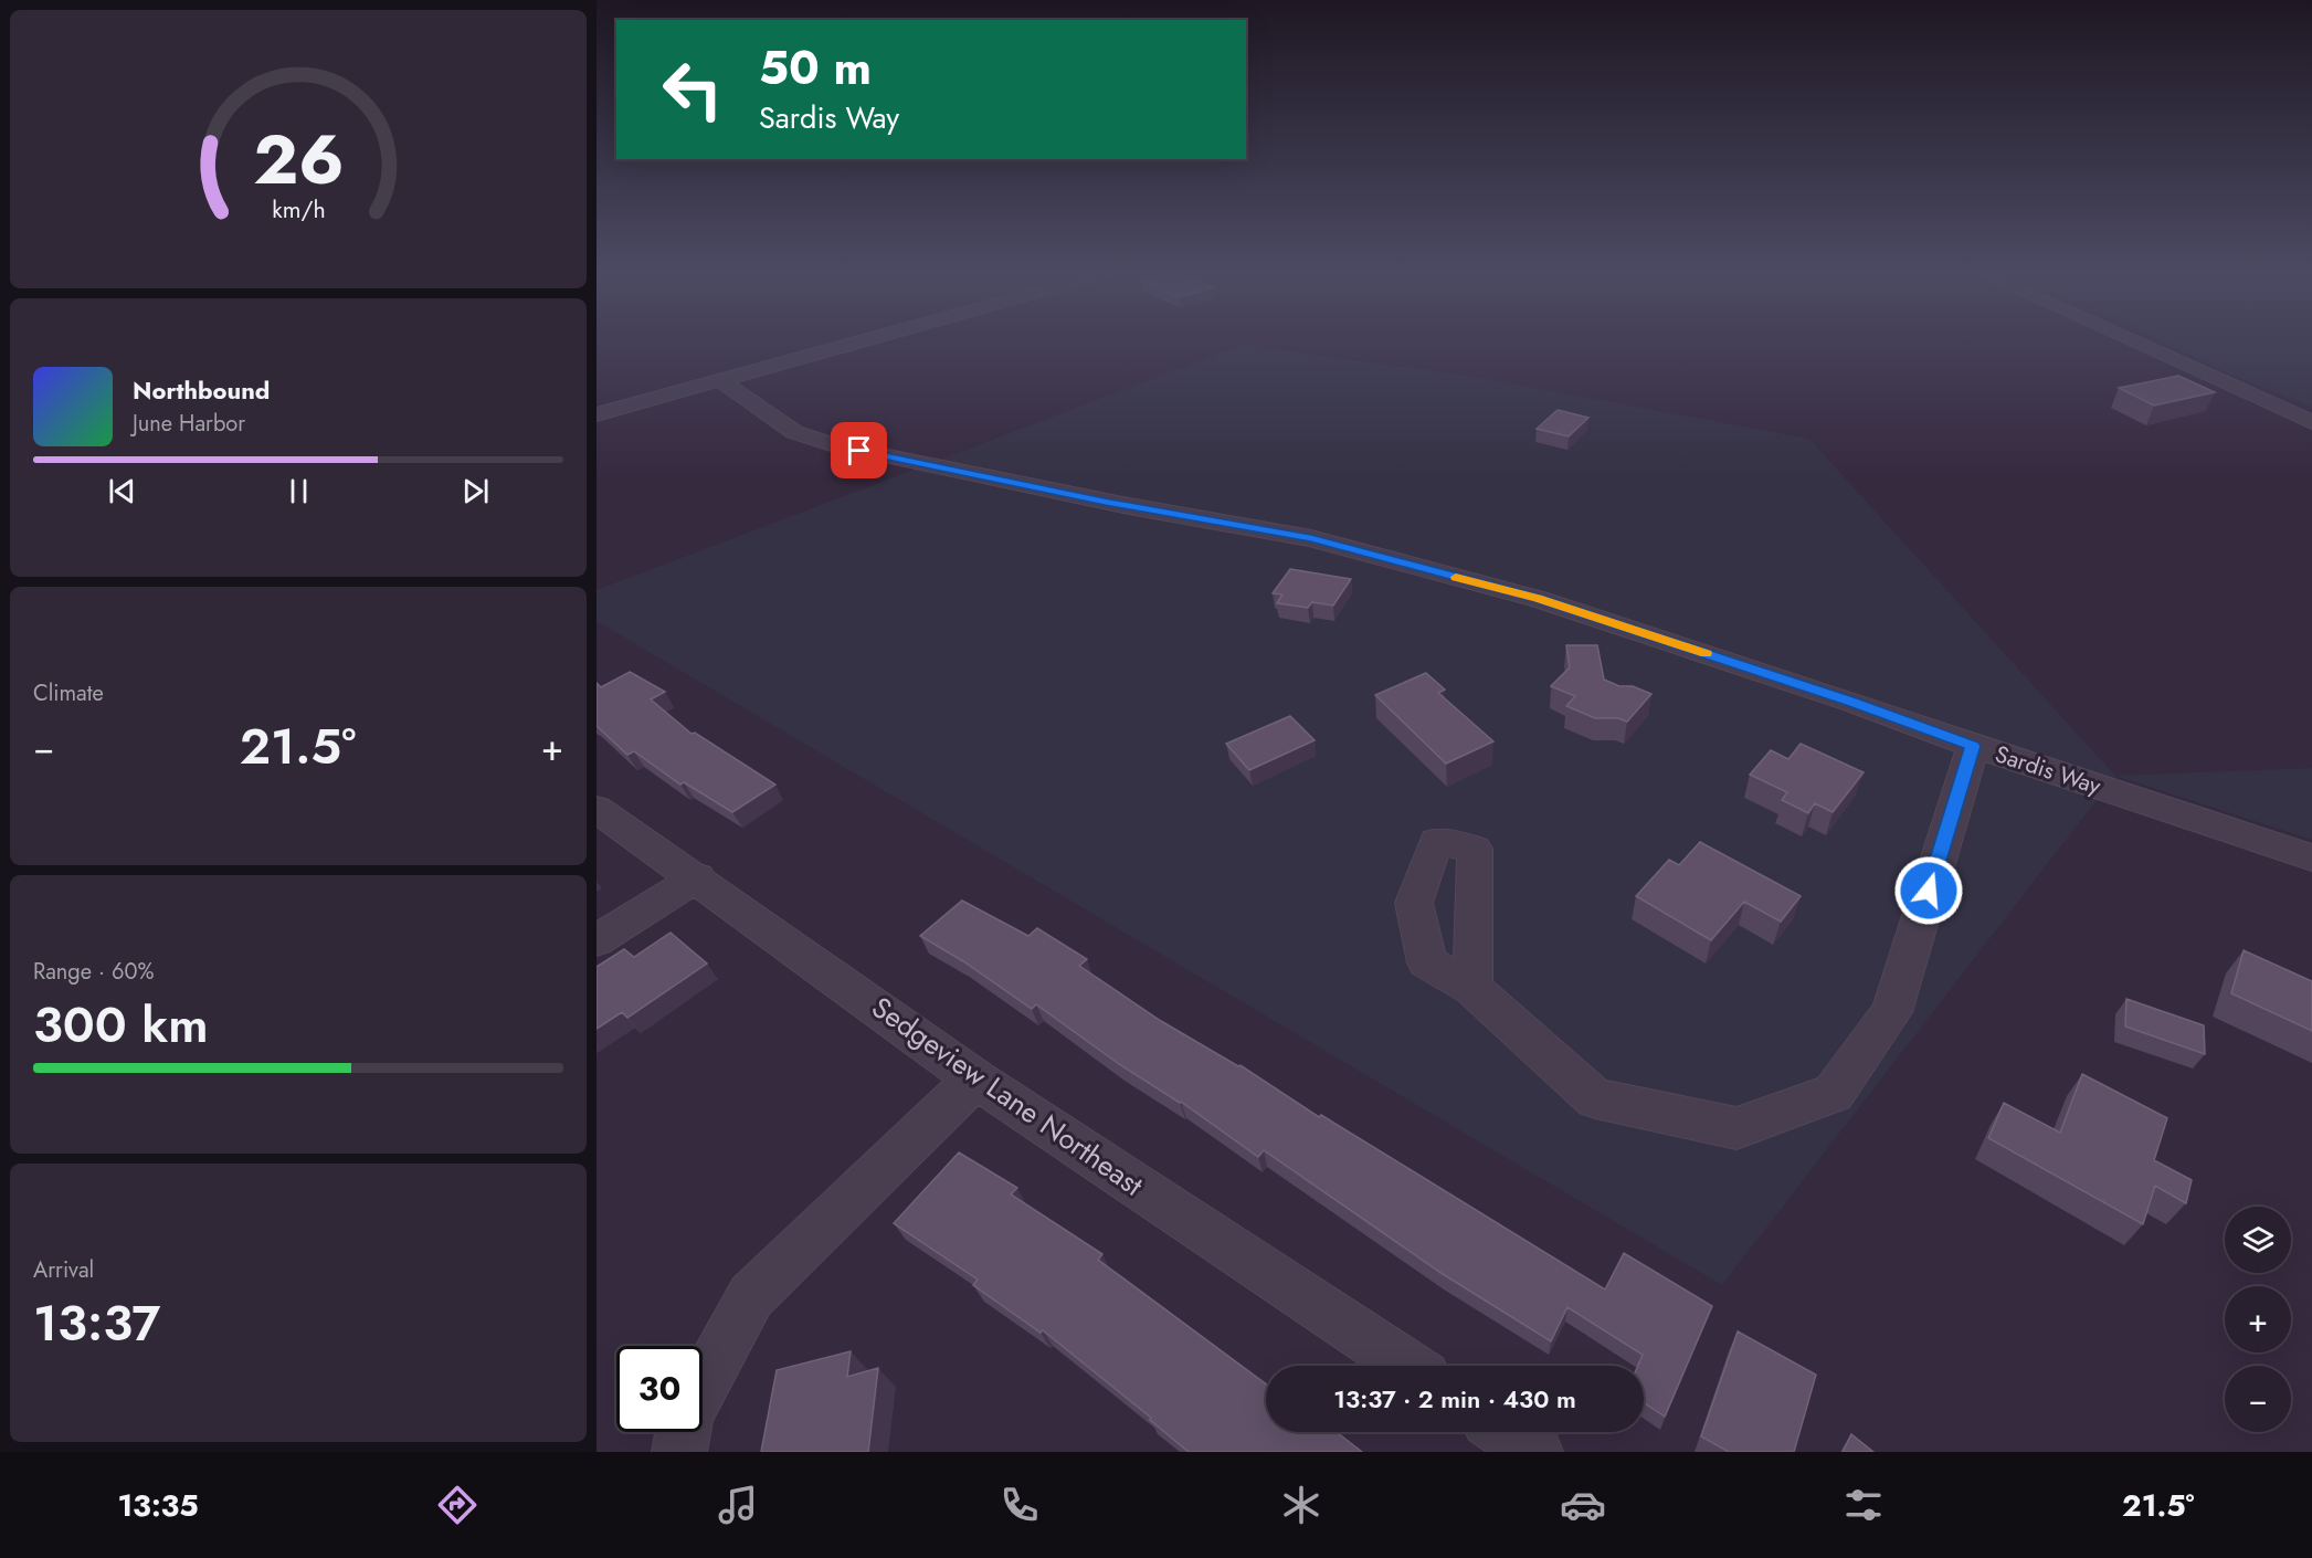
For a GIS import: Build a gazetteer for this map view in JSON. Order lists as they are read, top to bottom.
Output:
{
  "streets": {
    "street": ["Sardis Way", "Sedgeview Lane Northeast"]
  },
  "page": {
    "turn": ["50 m", "Sardis Way"],
    "song": ["Northbound", "June Harbor"],
    "tile": [
      "Climate",
      ["Range · 60%", "300 km"],
      ["Arrival", "13:37"]
    ],
    "heat": ["−", "21.5°", "+"],
    "map_buttons": ["+", "−"],
    "limit": "30",
    "trip": "13:37 · 2 min · 430 m",
    "tabs": ["13:35", "21.5°"],
    "gauge": ["26", "km/h"]
  }
}
